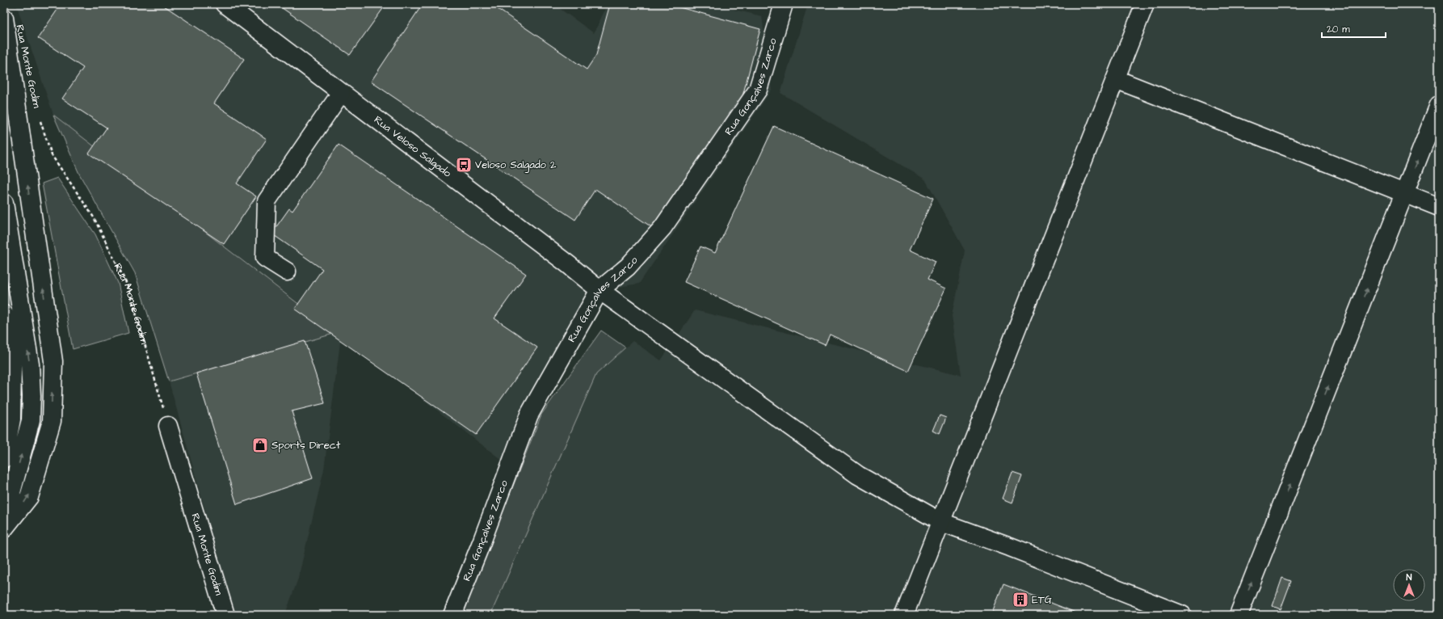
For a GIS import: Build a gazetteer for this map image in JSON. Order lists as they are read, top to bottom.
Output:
{
  "streets": {
    "main road": ["Rua Monte Godim", "Rua Gonçalves Zarco", "Rua Veloso Salgado"]
  },
  "crossings": [
    ["Rua Gonçalves Zarco", "Rua Veloso Salgado"]
  ],
  "places": {
    "bus stop": ["Veloso Salgado 2"],
    "shop": ["Sports Direct"],
    "building": ["ETG"]
  },
  "scale_bar": "20 m",
  "north": "top"
}
